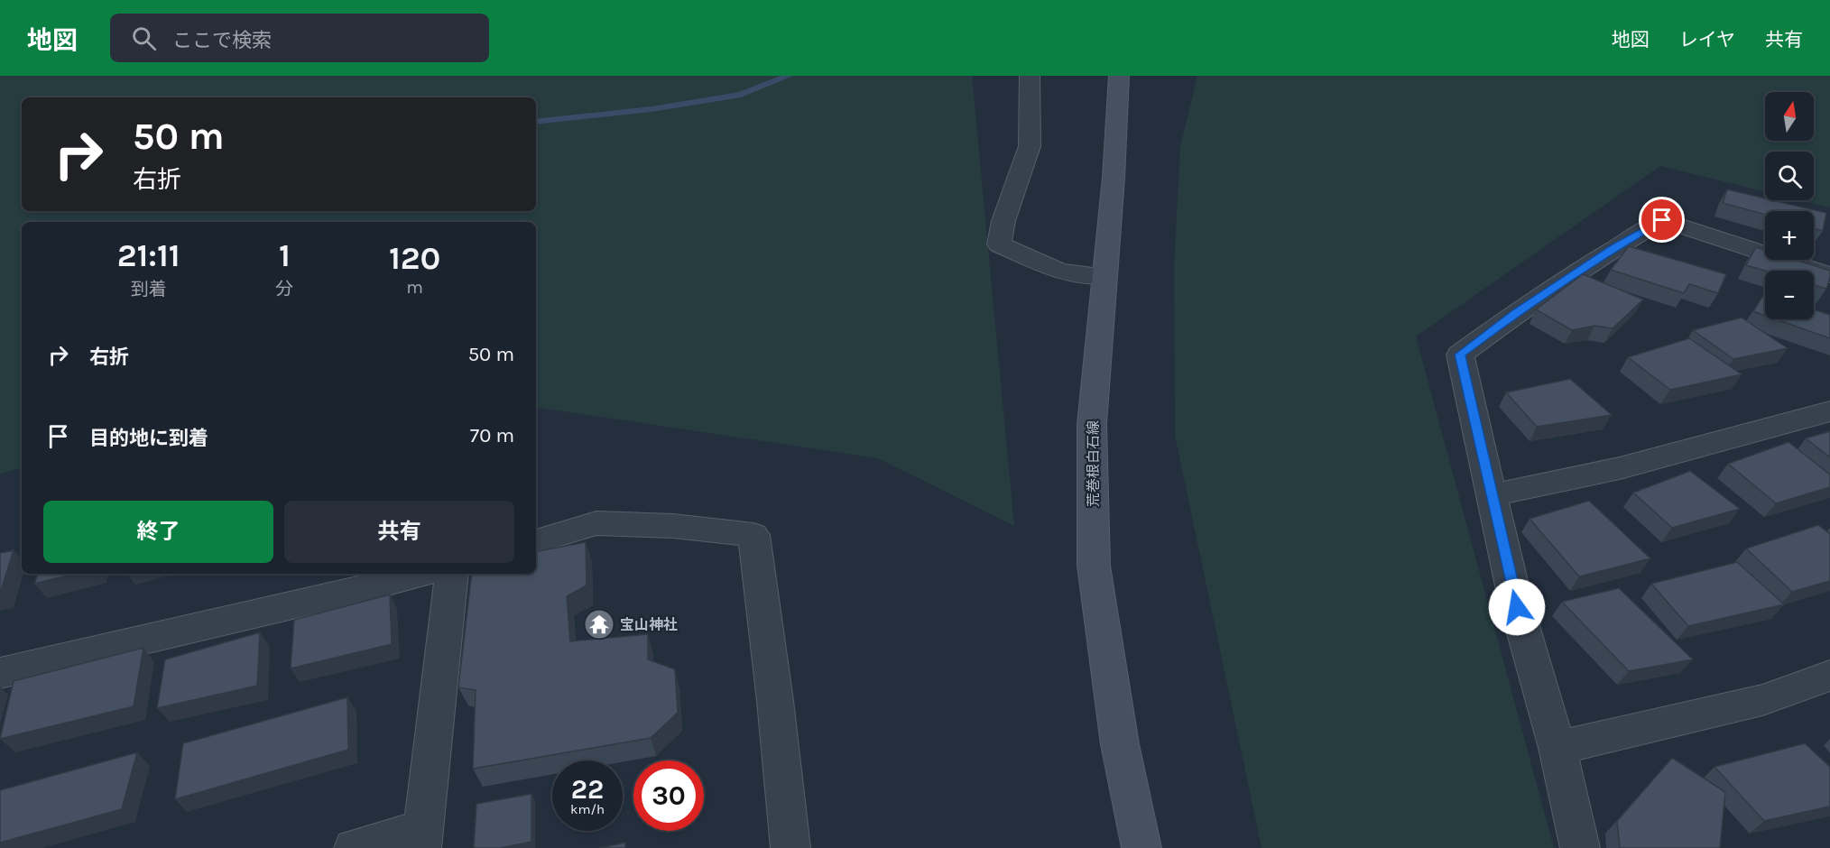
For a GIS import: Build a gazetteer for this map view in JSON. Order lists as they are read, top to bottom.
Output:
{
  "streets": {
    "street": ["荒巻根白石線"]
  },
  "places": {
    "temple": ["宝山神社"]
  },
  "north": "top",
  "page": {
    "header": "地図",
    "search": "ここで検索",
    "nav": ["地図", "レイヤ", "共有"],
    "map_buttons": ["+", "−"],
    "turn": ["50 m", "右折"],
    "eta": [
      "21:11",
      "到着",
      "1",
      "分",
      "120",
      "m"
    ],
    "list": [
      {
        "name": "右折",
        "value": "50 m"
      },
      {
        "name": "目的地に到着",
        "value": "70 m"
      }
    ],
    "buttons": ["終了", "共有"],
    "speed": "22 km/h",
    "limit": "30"
  }
}
